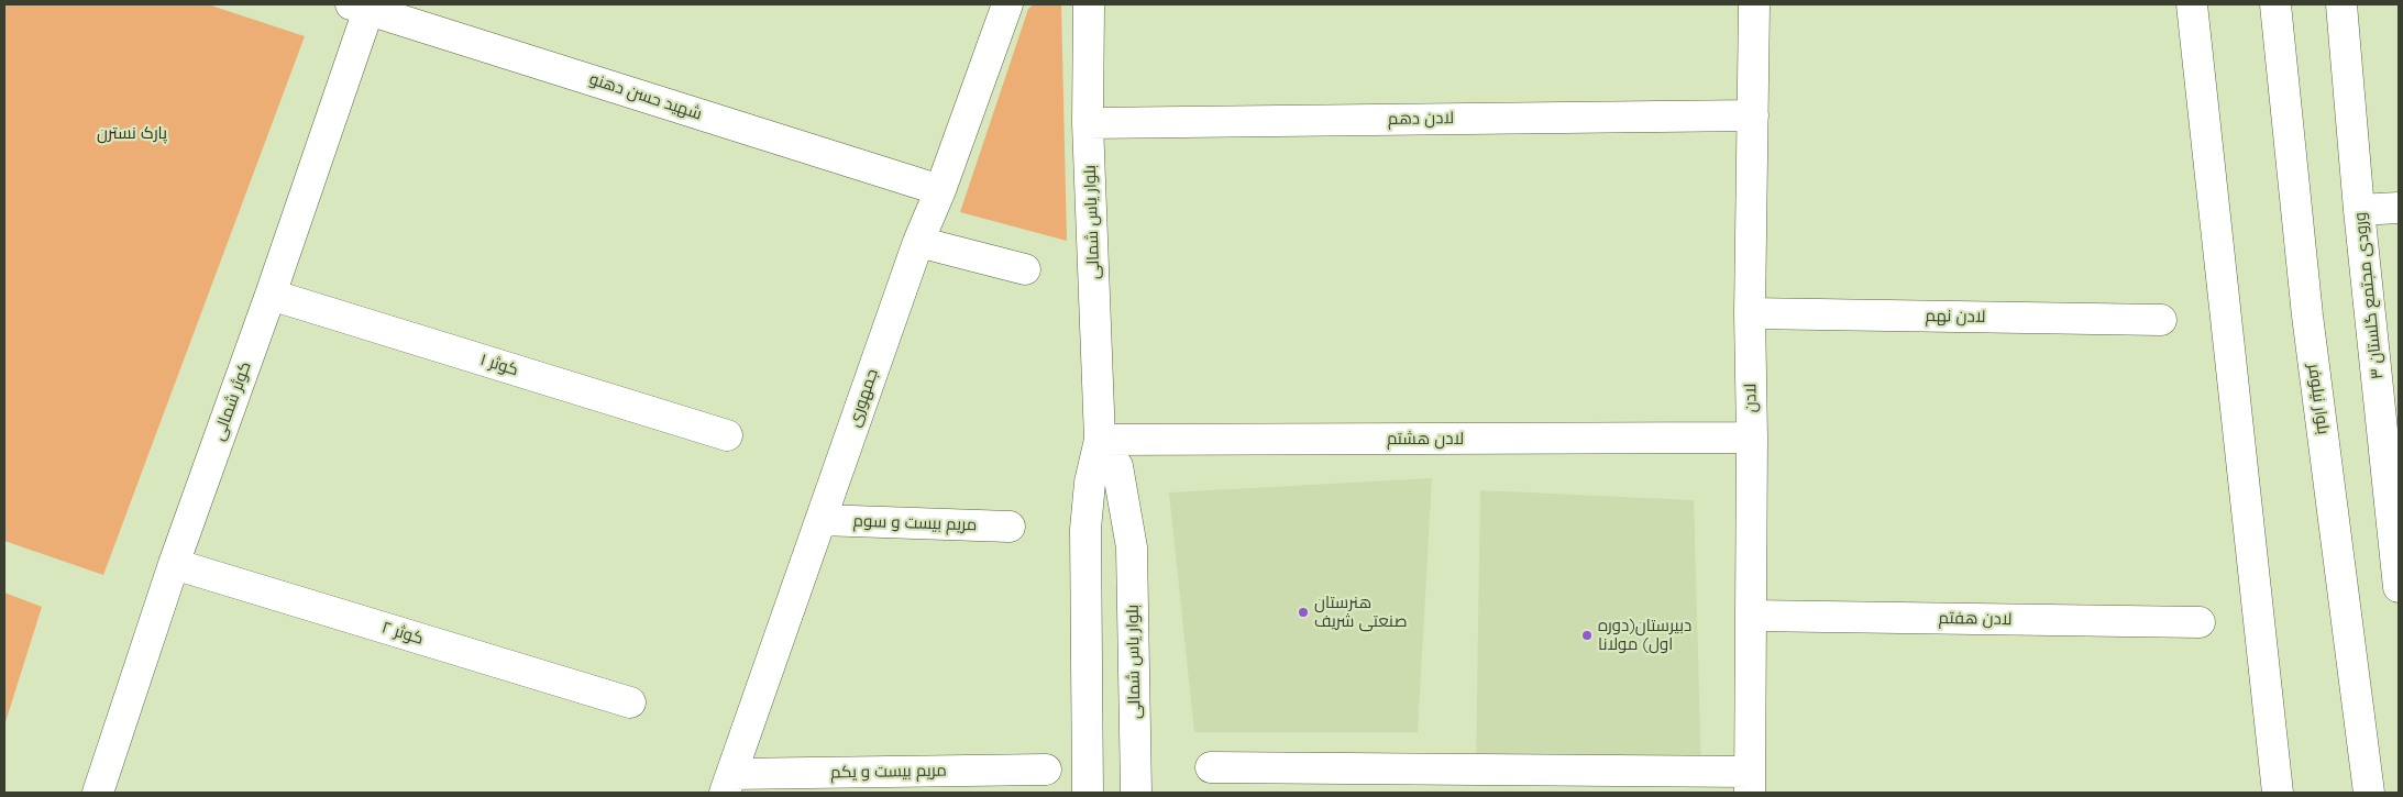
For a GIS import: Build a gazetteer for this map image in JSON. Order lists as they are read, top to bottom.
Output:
{
  "streets": {
    "street": [
      "شهید حسن دهنو",
      "لادن دهم",
      "بلوار یاس شمالی",
      "ورودی مجتمع گلستان ۳",
      "لادن نهم",
      "کوثر ۱",
      "جمهوری",
      "لادن",
      "بلوار نیلوفر",
      "کوثر شمالی",
      "لادن هشتم",
      "مریم بیست و سوم",
      "لادن هفتم",
      "کوثر ۲",
      "مریم بیست و یکم"
    ]
  },
  "crossings": [
    ["شهید حسن دهنو", "جمهوری"],
    ["شهید حسن دهنو", "کوثر شمالی"],
    ["لادن دهم", "بلوار یاس شمالی"],
    ["لادن دهم", "لادن"],
    ["بلوار یاس شمالی", "لادن هشتم"],
    ["لادن نهم", "لادن"],
    ["کوثر ۱", "کوثر شمالی"],
    ["جمهوری", "مریم بیست و سوم"],
    ["جمهوری", "مریم بیست و یکم"],
    ["لادن", "لادن هشتم"],
    ["لادن", "لادن هفتم"],
    ["کوثر شمالی", "کوثر ۲"]
  ],
  "parks": ["پارک نسترن"],
  "places": ["هنرستان صنعتی شریف", "دبیرستان(دوره اول) مولانا"]
}
